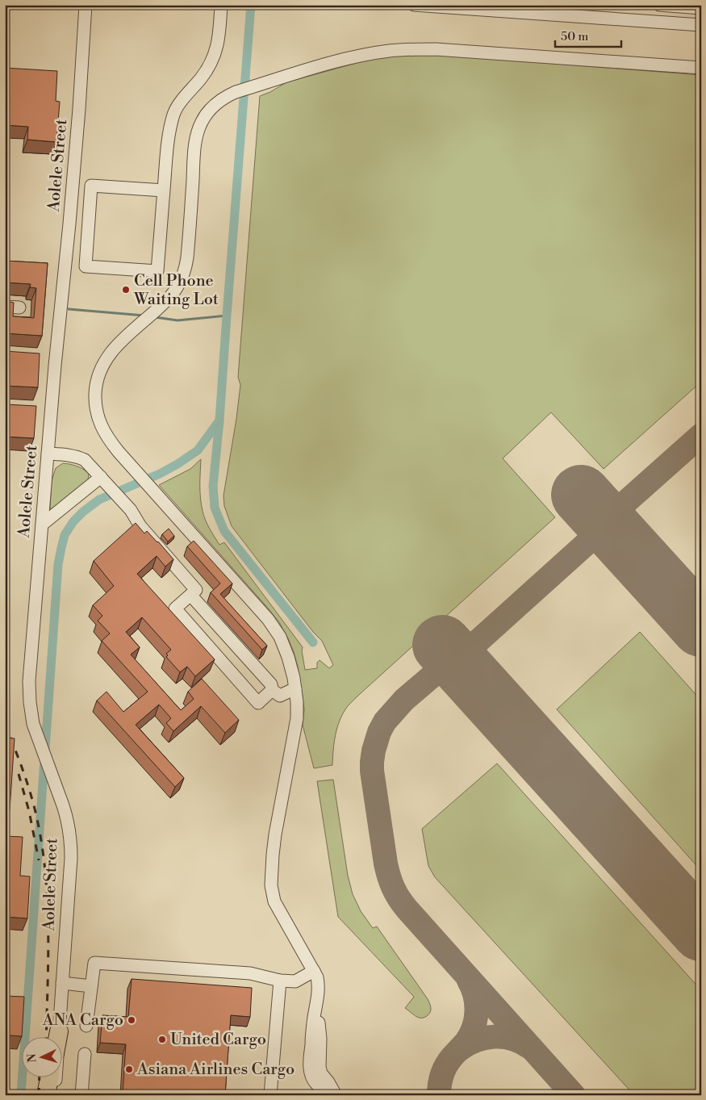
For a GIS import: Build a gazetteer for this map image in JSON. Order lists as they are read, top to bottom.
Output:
{
  "streets": {
    "street": ["Aolele Street"]
  },
  "places": [
    "Cell Phone Waiting Lot",
    "ANA Cargo",
    "United Cargo",
    "Asiana Airlines Cargo"
  ],
  "scale_bar": "50 m",
  "north": "left"
}
